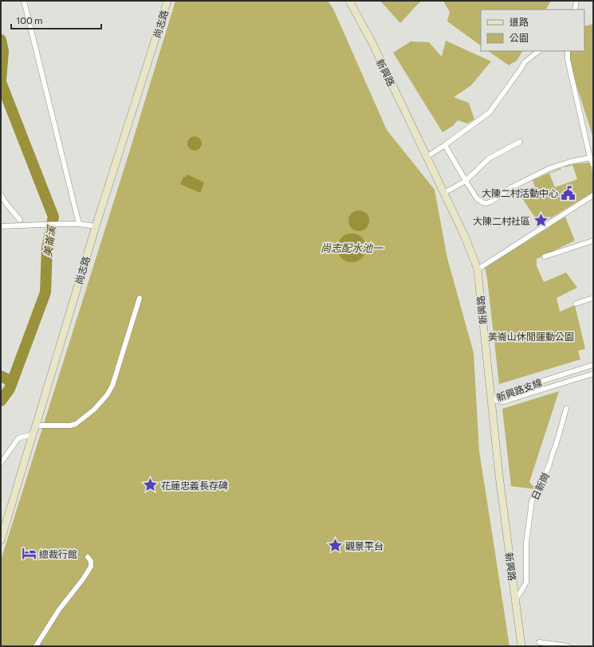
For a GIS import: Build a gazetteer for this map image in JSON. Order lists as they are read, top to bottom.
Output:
{
  "streets": {
    "street": [
      "尚志路",
      "新興路",
      "新興路支線",
      "日新崗"
    ]
  },
  "crossings": [
    ["新興路", "新興路支線"],
    ["新興路", "日新崗"]
  ],
  "water": ["美崙溪", "尚志配水池一"],
  "parks": ["美崙山休閒運動公園"],
  "places": {
    "public building": ["大陳二村活動中心"],
    "place": ["大陳二村社區", "花蓮忠義長存碑", "觀景平台"],
    "hotel": ["總裁行館"]
  },
  "legend": ["道路", "公園"],
  "scale_bar": "100 m"
}
